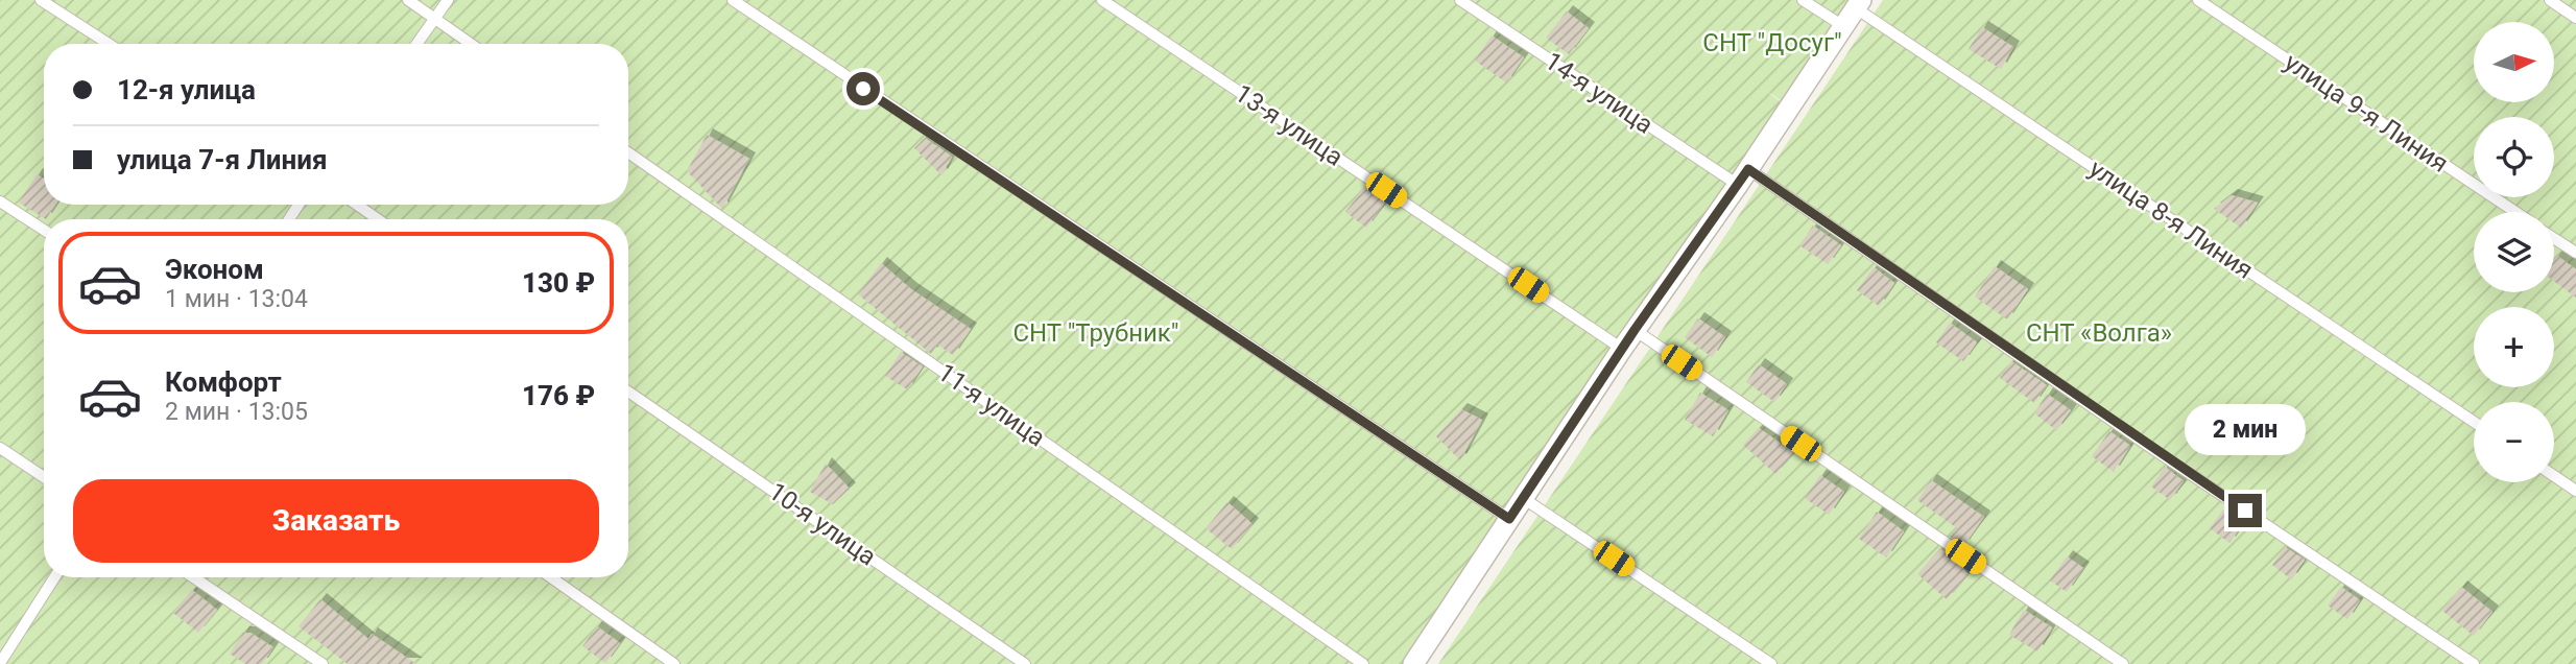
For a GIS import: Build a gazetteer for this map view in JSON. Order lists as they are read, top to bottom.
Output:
{
  "streets": {
    "lane": [
      "14-я улица",
      "улица 9-я Линия",
      "13-я улица",
      "улица 8-я Линия",
      "11-я улица",
      "10-я улица"
    ]
  },
  "parks": ["СНТ \"Досуг\"", "СНТ \"Трубник\"", "СНТ «Волга»"],
  "north": "right",
  "page": {
    "map_buttons": ["+", "−"],
    "banner": ["12-я улица", "улица 7-я Линия"],
    "list": [
      {
        "name": "Эконом",
        "note": "1 мин · 13:04",
        "value": "130 ₽"
      },
      {
        "name": "Комфорт",
        "note": "2 мин · 13:05",
        "value": "176 ₽"
      }
    ],
    "bubble": "2 мин",
    "buttons": "Заказать"
  }
}
